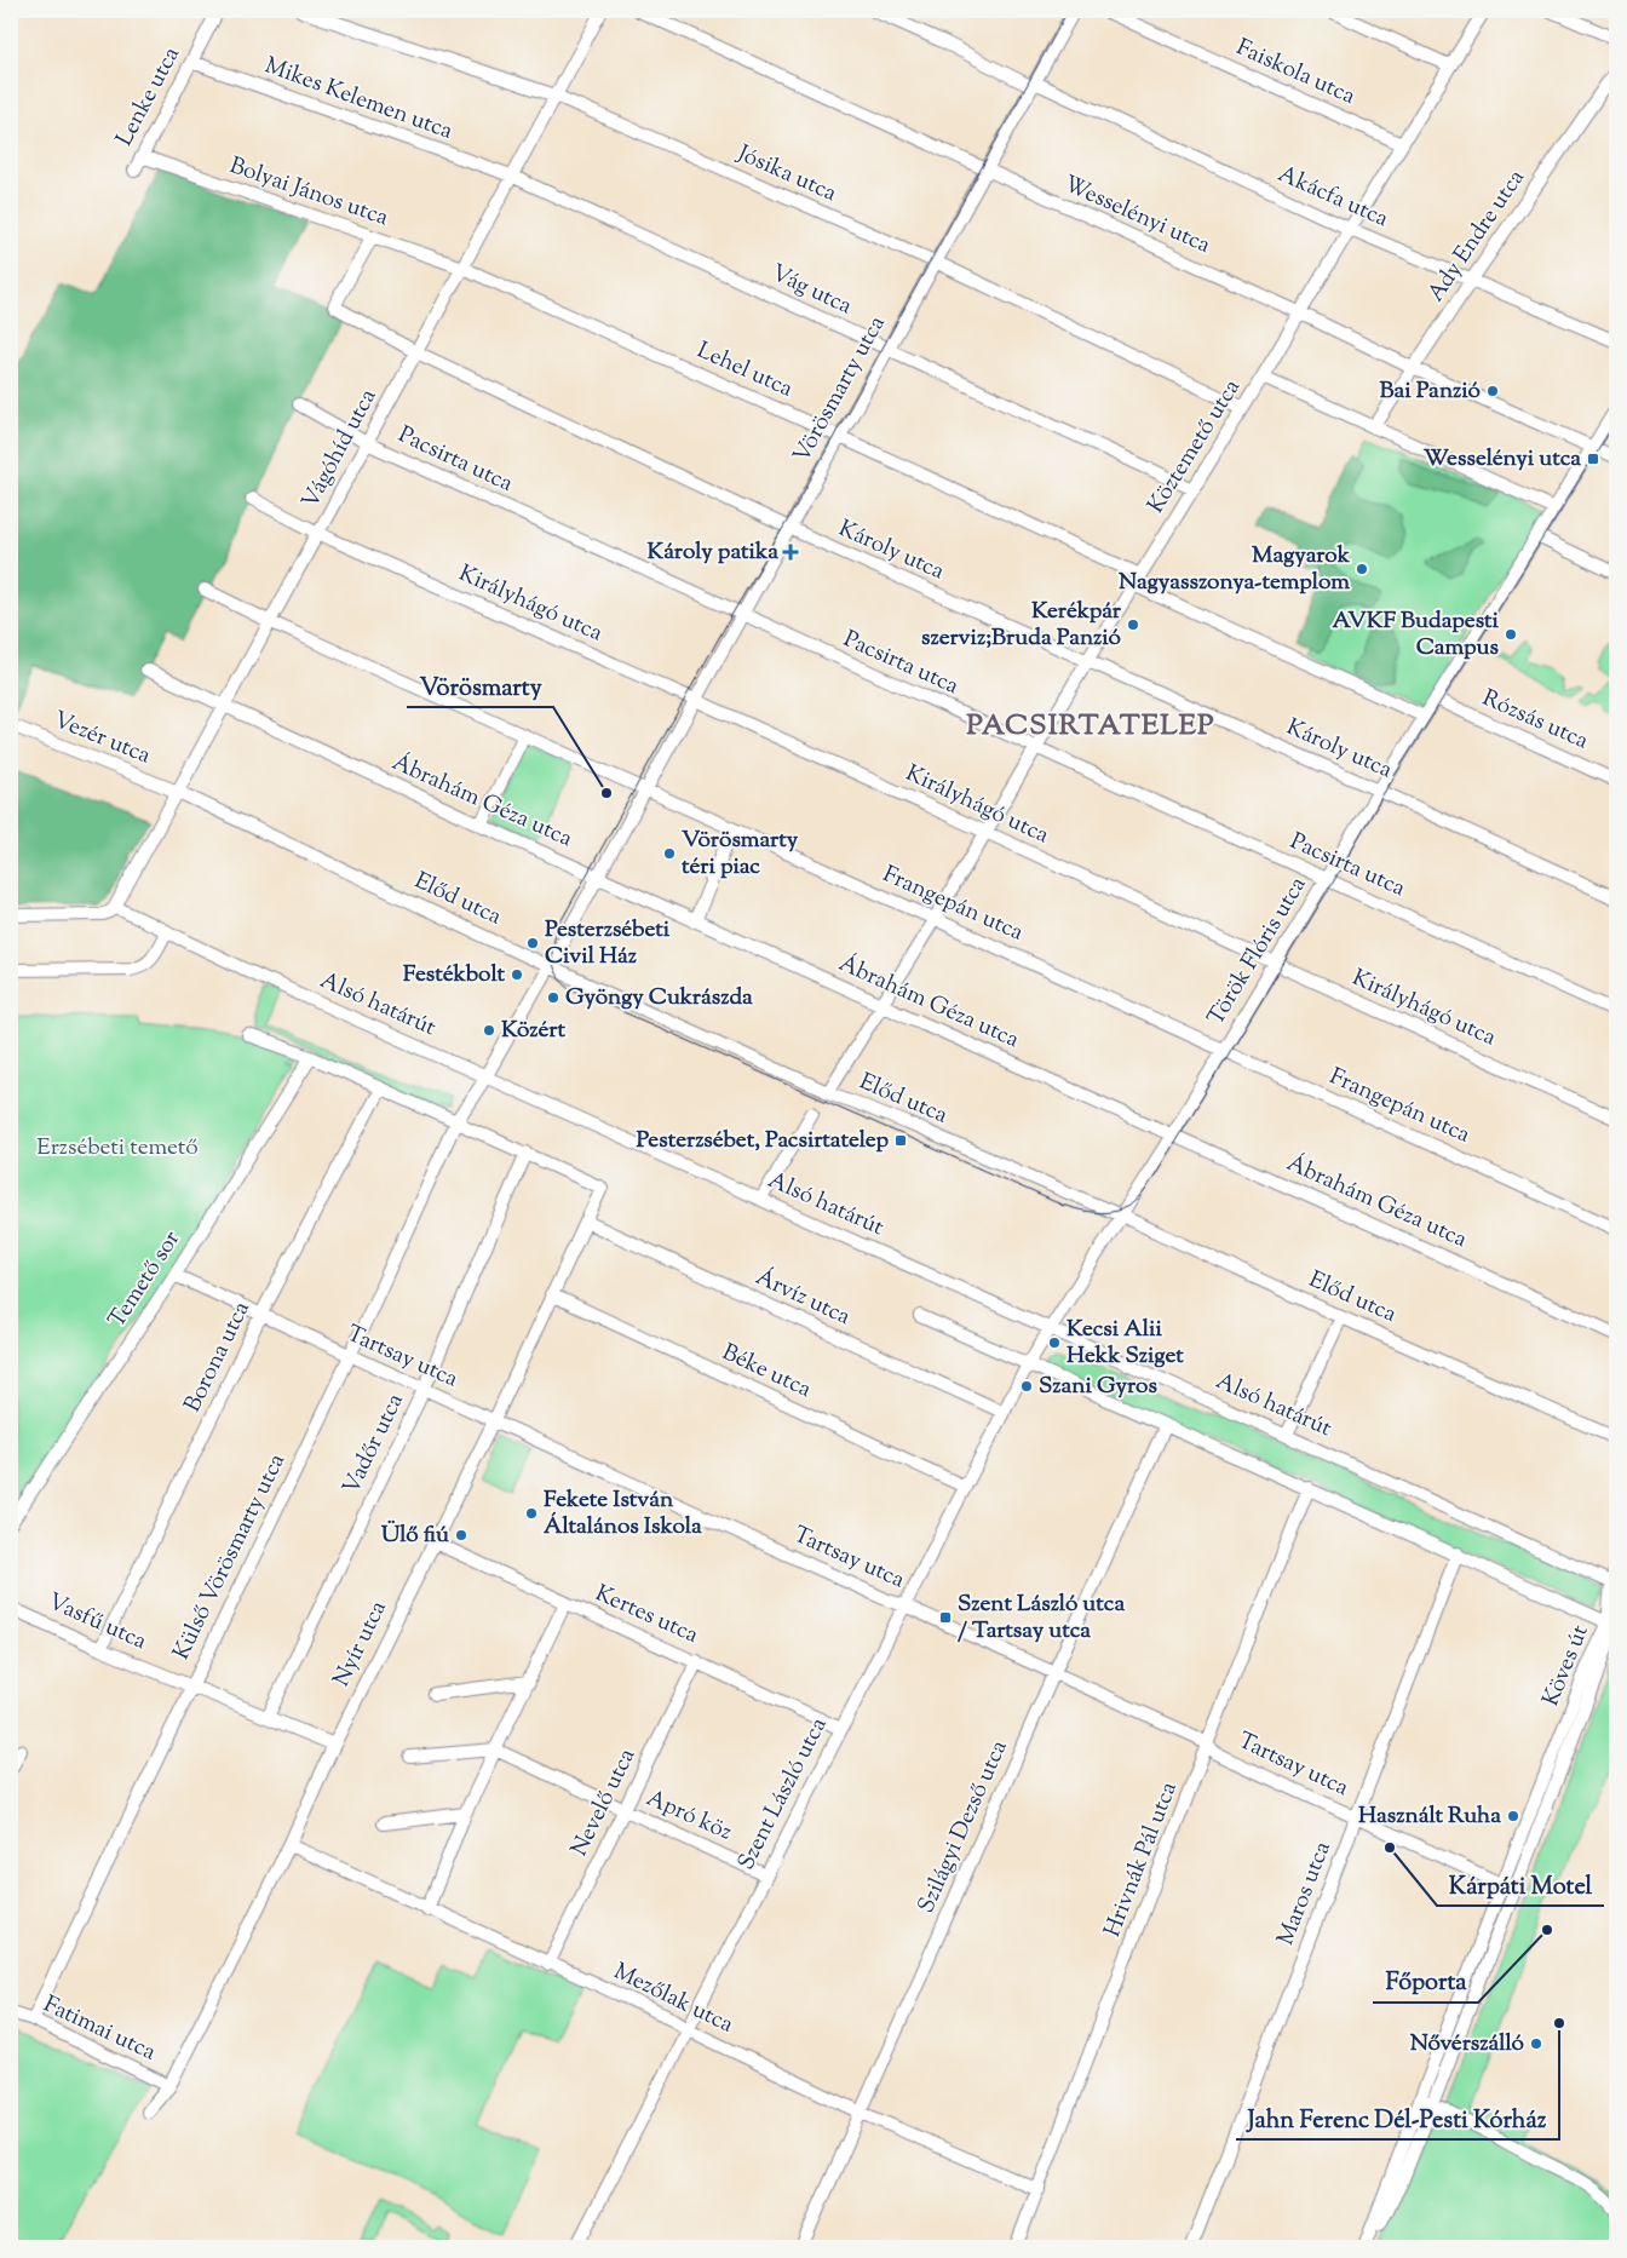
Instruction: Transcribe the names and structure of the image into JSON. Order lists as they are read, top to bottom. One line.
{"streets":{"street":["Faiskola utca","Lenke utca","Mikes Kelemen utca","Jósika utca","Bolyai János utca","Akácfa utca","Wesselényi utca","Ady Endre utca","Vág utca","Lehel utca","Vörösmarty utca","Köztemető utca","Vágóhíd utca","Pacsirta utca","Károly utca","Királyhágó utca","Rózsás utca","Vezér utca","Ábrahám Géza utca","Előd utca","Frangepán utca","Török Flóris utca","Alsó határút","Temető sor","Árvíz utca","Borona utca","Tartsay utca","Béke utca","Vadőr utca","Külső Vörösmarty utca","Kertes utca","Vasfű utca","Nyír utca","Köves út","Szent László utca","Nevelő utca","Apró köz","Szilágyi Dezső utca","Hrivnák Pál utca","Maros utca","Mezőlak utca","Fatimai utca"]},"crossings":[["Faiskola utca","Köztemető utca"],["Lenke utca","Mikes Kelemen utca"],["Lenke utca","Bolyai János utca"],["Mikes Kelemen utca","Vág utca"],["Mikes Kelemen utca","Vágóhíd utca"],["Jósika utca","Vörösmarty utca"],["Jósika utca","Köztemető utca"],["Jósika utca","Vágóhíd utca"],["Bolyai János utca","Lehel utca"],["Bolyai János utca","Vágóhíd utca"],["Bolyai János utca","Károly utca"],["Akácfa utca","Ady Endre utca"],["Akácfa utca","Vörösmarty utca"],["Akácfa utca","Köztemető utca"],["Wesselényi utca","Ady Endre utca"],["Wesselényi utca","Vörösmarty utca"],["Wesselényi utca","Köztemető utca"],["Wesselényi utca","Török Flóris utca"],["Vág utca","Vörösmarty utca"],["Vág utca","Köztemető utca"],["Vág utca","Vágóhíd utca"],["Lehel utca","Vörösmarty utca"],["Lehel utca","Köztemető utca"],["Lehel utca","Vágóhíd utca"],["Lehel utca","Török Flóris utca"],["Vörösmarty utca","Pacsirta utca"],["Vörösmarty utca","Károly utca"],["Vörösmarty utca","Királyhágó utca"],["Vörösmarty utca","Ábrahám Géza utca"],["Vörösmarty utca","Frangepán utca"],["Köztemető utca","Pacsirta utca"],["Köztemető utca","Károly utca"],["Köztemető utca","Királyhágó utca"],["Köztemető utca","Ábrahám Géza utca"],["Köztemető utca","Előd utca"],["Köztemető utca","Frangepán utca"],["Vágóhíd utca","Pacsirta utca"],["Vágóhíd utca","Károly utca"],["Vágóhíd utca","Királyhágó utca"],["Vágóhíd utca","Vezér utca"],["Vágóhíd utca","Ábrahám Géza utca"],["Vágóhíd utca","Előd utca"],["Vágóhíd utca","Frangepán utca"],["Vágóhíd utca","Alsó határút"],["Pacsirta utca","Török Flóris utca"],["Károly utca","Török Flóris utca"],["Királyhágó utca","Török Flóris utca"],["Rózsás utca","Török Flóris utca"],["Vezér utca","Előd utca"],["Ábrahám Géza utca","Török Flóris utca"],["Előd utca","Török Flóris utca"],["Frangepán utca","Török Flóris utca"],["Török Flóris utca","Alsó határút"],["Török Flóris utca","Szent László utca"],["Alsó határút","Külső Vörösmarty utca"],["Alsó határút","Köves út"],["Temető sor","Tartsay utca"],["Árvíz utca","Nyír utca"],["Árvíz utca","Szent László utca"],["Borona utca","Tartsay utca"],["Borona utca","Vasfű utca"],["Tartsay utca","Vadőr utca"],["Tartsay utca","Külső Vörösmarty utca"],["Tartsay utca","Nyír utca"],["Tartsay utca","Köves út"],["Tartsay utca","Szent László utca"],["Tartsay utca","Szilágyi Dezső utca"],["Tartsay utca","Hrivnák Pál utca"],["Tartsay utca","Maros utca"],["Béke utca","Nyír utca"],["Béke utca","Szent László utca"],["Vadőr utca","Vasfű utca"],["Vadőr utca","Nyír utca"],["Külső Vörösmarty utca","Vasfű utca"],["Külső Vörösmarty utca","Fatimai utca"],["Kertes utca","Nyír utca"],["Kertes utca","Szent László utca"],["Kertes utca","Nevelő utca"],["Vasfű utca","Nyír utca"],["Nyír utca","Mezőlak utca"],["Nyír utca","Fatimai utca"],["Szent László utca","Apró köz"],["Szent László utca","Mezőlak utca"],["Nevelő utca","Apró köz"],["Nevelő utca","Mezőlak utca"],["Szilágyi Dezső utca","Mezőlak utca"],["Hrivnák Pál utca","Mezőlak utca"]],"districts":["PACSIRTATELEP"],"parks":["Erzsébeti temető"],"places":{"other":["Bai Panzió","Magyarok Nagyasszonya-templom","Kerékpár szerviz;Bruda Panzió","AVKF Budapesti Campus","Vörösmarty","Vörösmarty téri piac","Pesterzsébeti Civil Ház","Festékbolt","Gyöngy Cukrászda","Közért","Kecsi Alii Hekk Sziget","Szani Gyros","Fekete István Általános Iskola","Ülő fiú","Használt Ruha","Kárpáti Motel","Főporta","Jahn Ferenc Dél-Pesti Kórház","Nővérszálló"],"transit":["Wesselényi utca","Pesterzsébet, Pacsirtatelep","Szent László utca / Tartsay utca"],"health":["Károly patika"]}}
